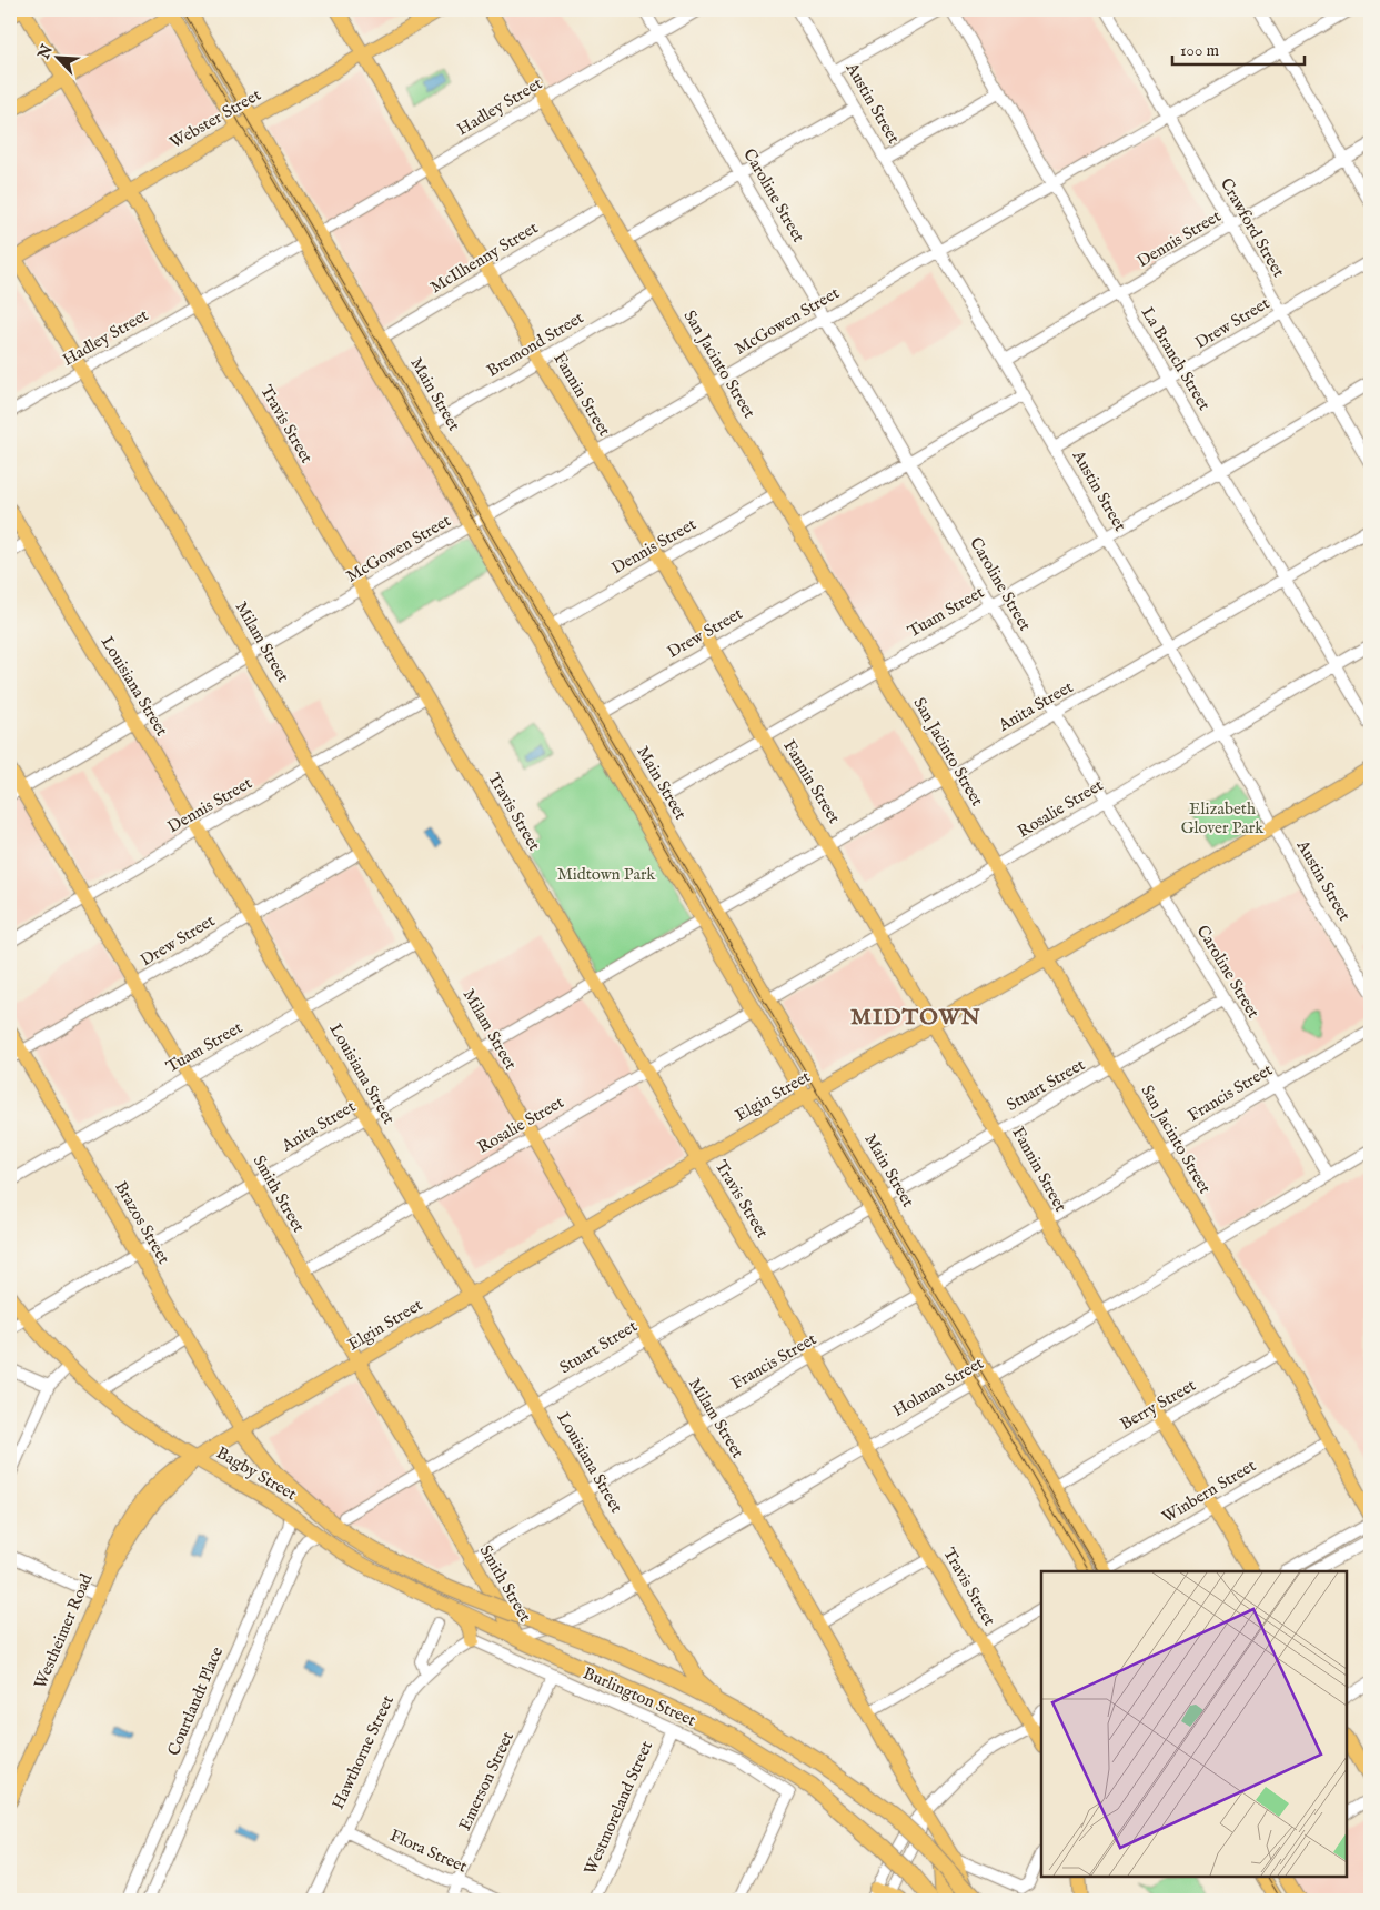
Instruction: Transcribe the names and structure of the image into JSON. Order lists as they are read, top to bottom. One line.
{"streets":{"main road":["Webster Street","San Jacinto Street","Main Street","Fannin Street","Travis Street","Milam Street","Louisiana Street","Elgin Street","Smith Street","Brazos Street","Bagby Street","Westheimer Road"],"street":["Austin Street","Hadley Street","Caroline Street","Crawford Street","Dennis Street","McIlhenny Street","McGowen Street","Drew Street","Bremond Street","La Branch Street","Tuam Street","Anita Street","Rosalie Street","Stuart Street","Francis Street","Holman Street","Berry Street","Winbern Street","Burlington Street","Courtlandt Place","Hawthorne Street","Emerson Street","Westmoreland Street","Flora Street"]},"crossings":[["Austin Street","Dennis Street"],["Austin Street","McGowen Street"],["Austin Street","Drew Street"],["Austin Street","Tuam Street"],["Austin Street","Anita Street"],["Austin Street","Rosalie Street"],["Austin Street","Elgin Street"],["Hadley Street","Caroline Street"],["Hadley Street","San Jacinto Street"],["Hadley Street","Main Street"],["Hadley Street","Fannin Street"],["Hadley Street","Travis Street"],["Hadley Street","Milam Street"],["Webster Street","Main Street"],["Webster Street","Fannin Street"],["Webster Street","Travis Street"],["Webster Street","Milam Street"],["Caroline Street","McGowen Street"],["Caroline Street","Tuam Street"],["Caroline Street","Anita Street"],["Caroline Street","Rosalie Street"],["Caroline Street","Stuart Street"],["Caroline Street","Francis Street"],["Caroline Street","Elgin Street"],["Caroline Street","Holman Street"],["Crawford Street","Dennis Street"],["Crawford Street","McGowen Street"],["Crawford Street","Drew Street"],["Crawford Street","Tuam Street"],["Dennis Street","La Branch Street"],["Dennis Street","San Jacinto Street"],["Dennis Street","Main Street"],["Dennis Street","Fannin Street"],["Dennis Street","Travis Street"],["Dennis Street","Milam Street"],["Dennis Street","Louisiana Street"],["Dennis Street","Smith Street"],["McIlhenny Street","San Jacinto Street"],["McIlhenny Street","Main Street"],["McIlhenny Street","Fannin Street"],["McGowen Street","La Branch Street"],["McGowen Street","San Jacinto Street"],["McGowen Street","Main Street"],["McGowen Street","Fannin Street"],["McGowen Street","Travis Street"],["McGowen Street","Milam Street"],["McGowen Street","Louisiana Street"],["McGowen Street","Smith Street"],["Drew Street","La Branch Street"],["Drew Street","San Jacinto Street"],["Drew Street","Main Street"],["Drew Street","Fannin Street"],["Drew Street","Milam Street"],["Drew Street","Louisiana Street"],["Drew Street","Smith Street"],["Drew Street","Brazos Street"],["Bremond Street","San Jacinto Street"],["Bremond Street","Main Street"],["Bremond Street","Fannin Street"],["La Branch Street","Tuam Street"],["La Branch Street","Anita Street"],["La Branch Street","Rosalie Street"],["San Jacinto Street","Tuam Street"],["San Jacinto Street","Anita Street"],["San Jacinto Street","Rosalie Street"],["San Jacinto Street","Stuart Street"],["San Jacinto Street","Francis Street"],["San Jacinto Street","Elgin Street"],["San Jacinto Street","Holman Street"],["San Jacinto Street","Berry Street"],["San Jacinto Street","Winbern Street"],["Main Street","Tuam Street"],["Main Street","Anita Street"],["Main Street","Rosalie Street"],["Main Street","Stuart Street"],["Main Street","Francis Street"],["Main Street","Elgin Street"],["Main Street","Holman Street"],["Main Street","Berry Street"],["Fannin Street","Tuam Street"],["Fannin Street","Anita Street"],["Fannin Street","Rosalie Street"],["Fannin Street","Stuart Street"],["Fannin Street","Francis Street"],["Fannin Street","Elgin Street"],["Fannin Street","Holman Street"],["Fannin Street","Berry Street"],["Fannin Street","Winbern Street"],["Travis Street","Anita Street"],["Travis Street","Rosalie Street"],["Travis Street","Stuart Street"],["Travis Street","Francis Street"],["Travis Street","Elgin Street"],["Travis Street","Holman Street"],["Tuam Street","Milam Street"],["Tuam Street","Louisiana Street"],["Tuam Street","Smith Street"],["Tuam Street","Brazos Street"],["Milam Street","Anita Street"],["Milam Street","Rosalie Street"],["Milam Street","Stuart Street"],["Milam Street","Francis Street"],["Milam Street","Elgin Street"],["Milam Street","Holman Street"],["Louisiana Street","Anita Street"],["Louisiana Street","Rosalie Street"],["Louisiana Street","Stuart Street"],["Louisiana Street","Francis Street"],["Louisiana Street","Elgin Street"],["Louisiana Street","Holman Street"],["Anita Street","Smith Street"],["Anita Street","Brazos Street"],["Anita Street","Bagby Street"],["Rosalie Street","Smith Street"],["Stuart Street","Smith Street"],["Francis Street","Smith Street"],["Elgin Street","Smith Street"],["Elgin Street","Brazos Street"],["Elgin Street","Bagby Street"],["Elgin Street","Westheimer Road"],["Smith Street","Holman Street"],["Smith Street","Bagby Street"],["Holman Street","Bagby Street"],["Bagby Street","Westheimer Road"],["Bagby Street","Courtlandt Place"],["Burlington Street","Hawthorne Street"],["Burlington Street","Emerson Street"],["Burlington Street","Westmoreland Street"],["Hawthorne Street","Flora Street"],["Emerson Street","Flora Street"]],"districts":["MIDTOWN"],"parks":["Elizabeth Glover Park","Midtown Park"],"scale_bar":"100 m","north":"top left"}
